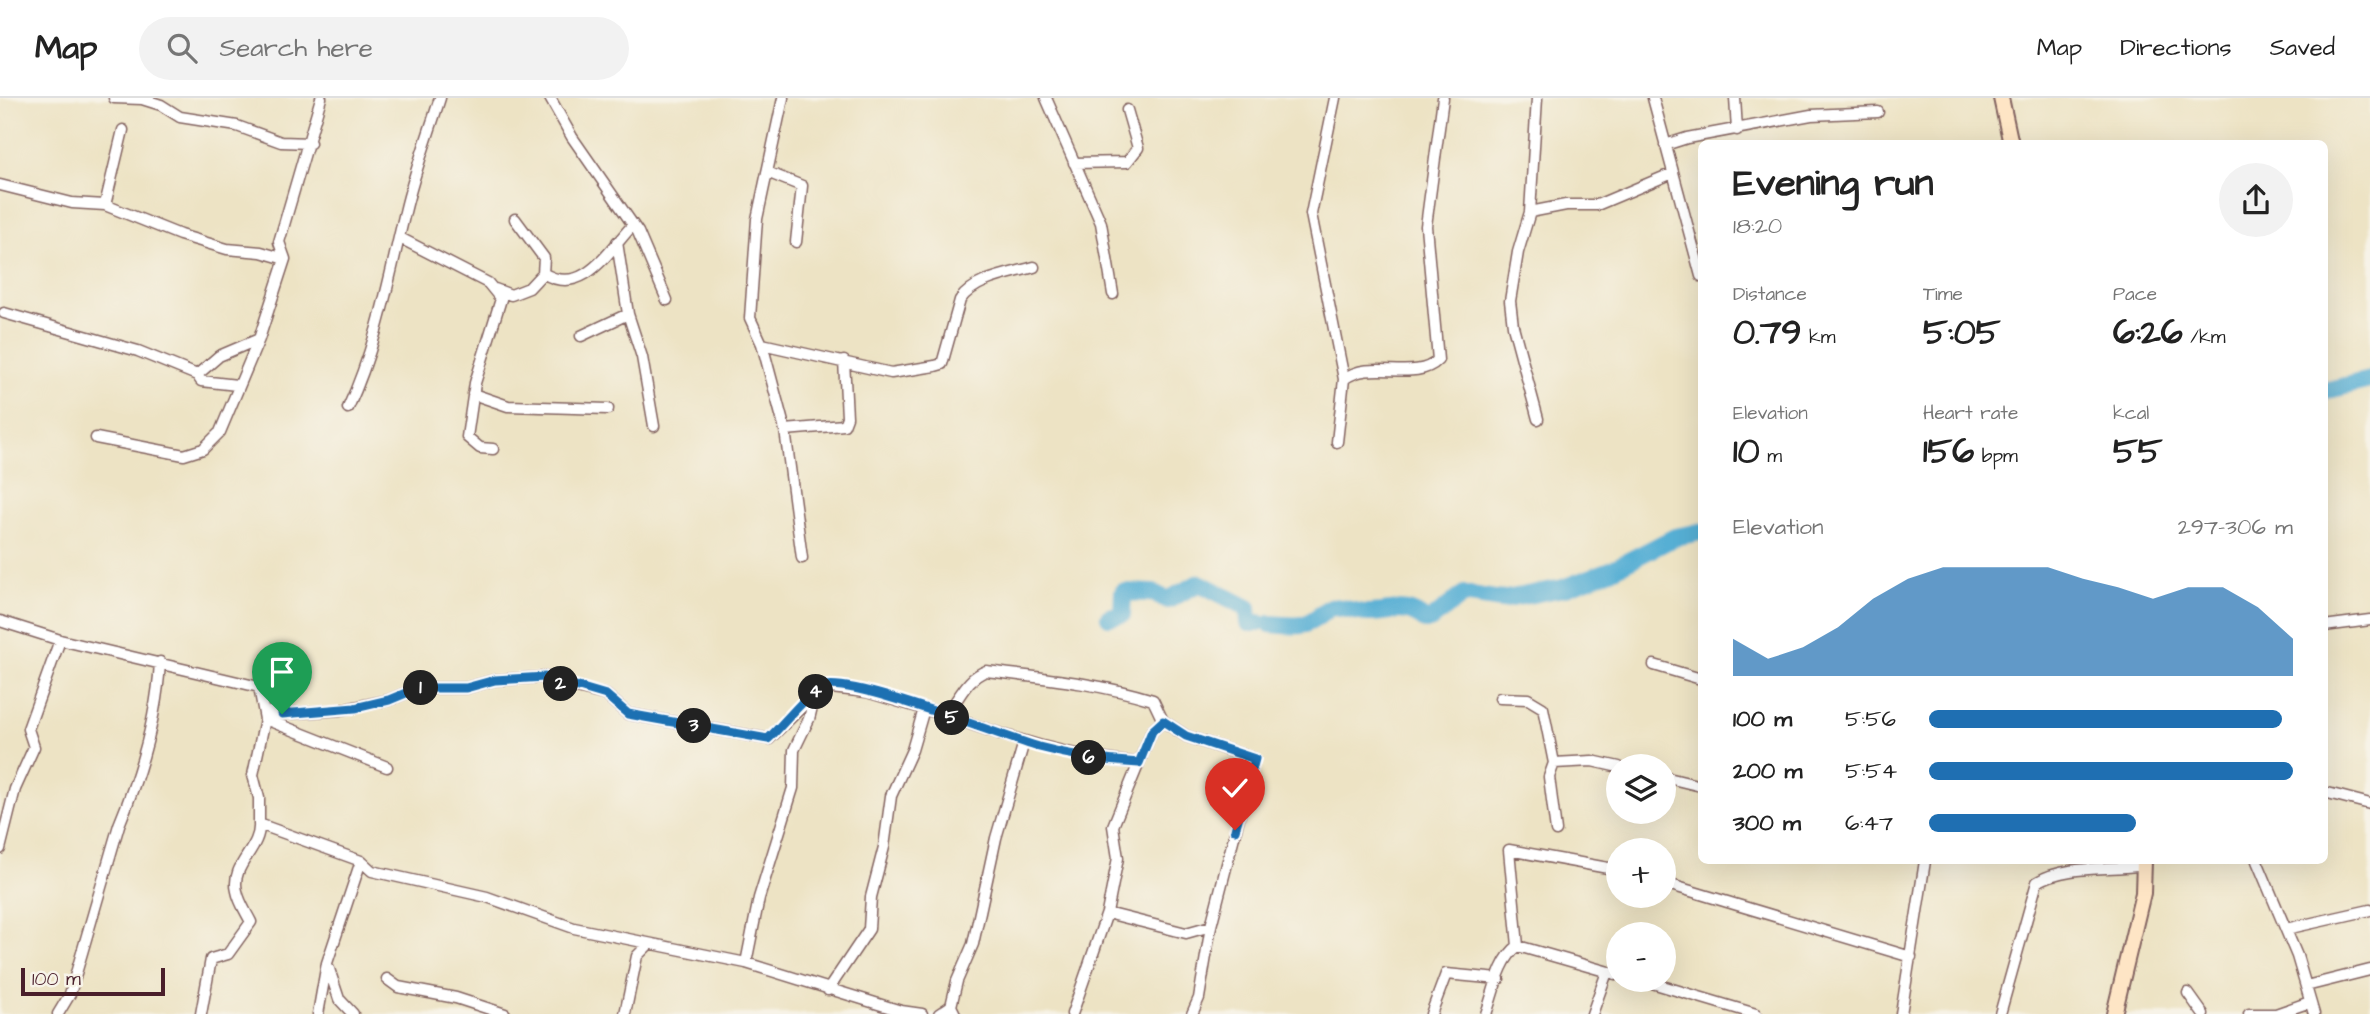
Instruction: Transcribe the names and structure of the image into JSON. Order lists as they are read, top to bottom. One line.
{"scale_bar":"100 m","page":{"header":"Map","search":"Search here","nav":["Map","Directions","Saved"],"heading":["Evening run","18:20"],"stats":[["Distance","0.79 km"],["Time","5:05"],["Pace","6:26 /km"],["Elevation","10 m"],["Heart rate","156 bpm"],["kcal","55"]],"chart":["Elevation","297–306 m"],"pins":["2","1","4","5","3","6"],"list":[{"name":"100 m","note":"5:56"},{"name":"200 m","note":"5:54"},{"name":"300 m","note":"6:47"}],"map_buttons":["+","−"],"scale":"100 m"}}
